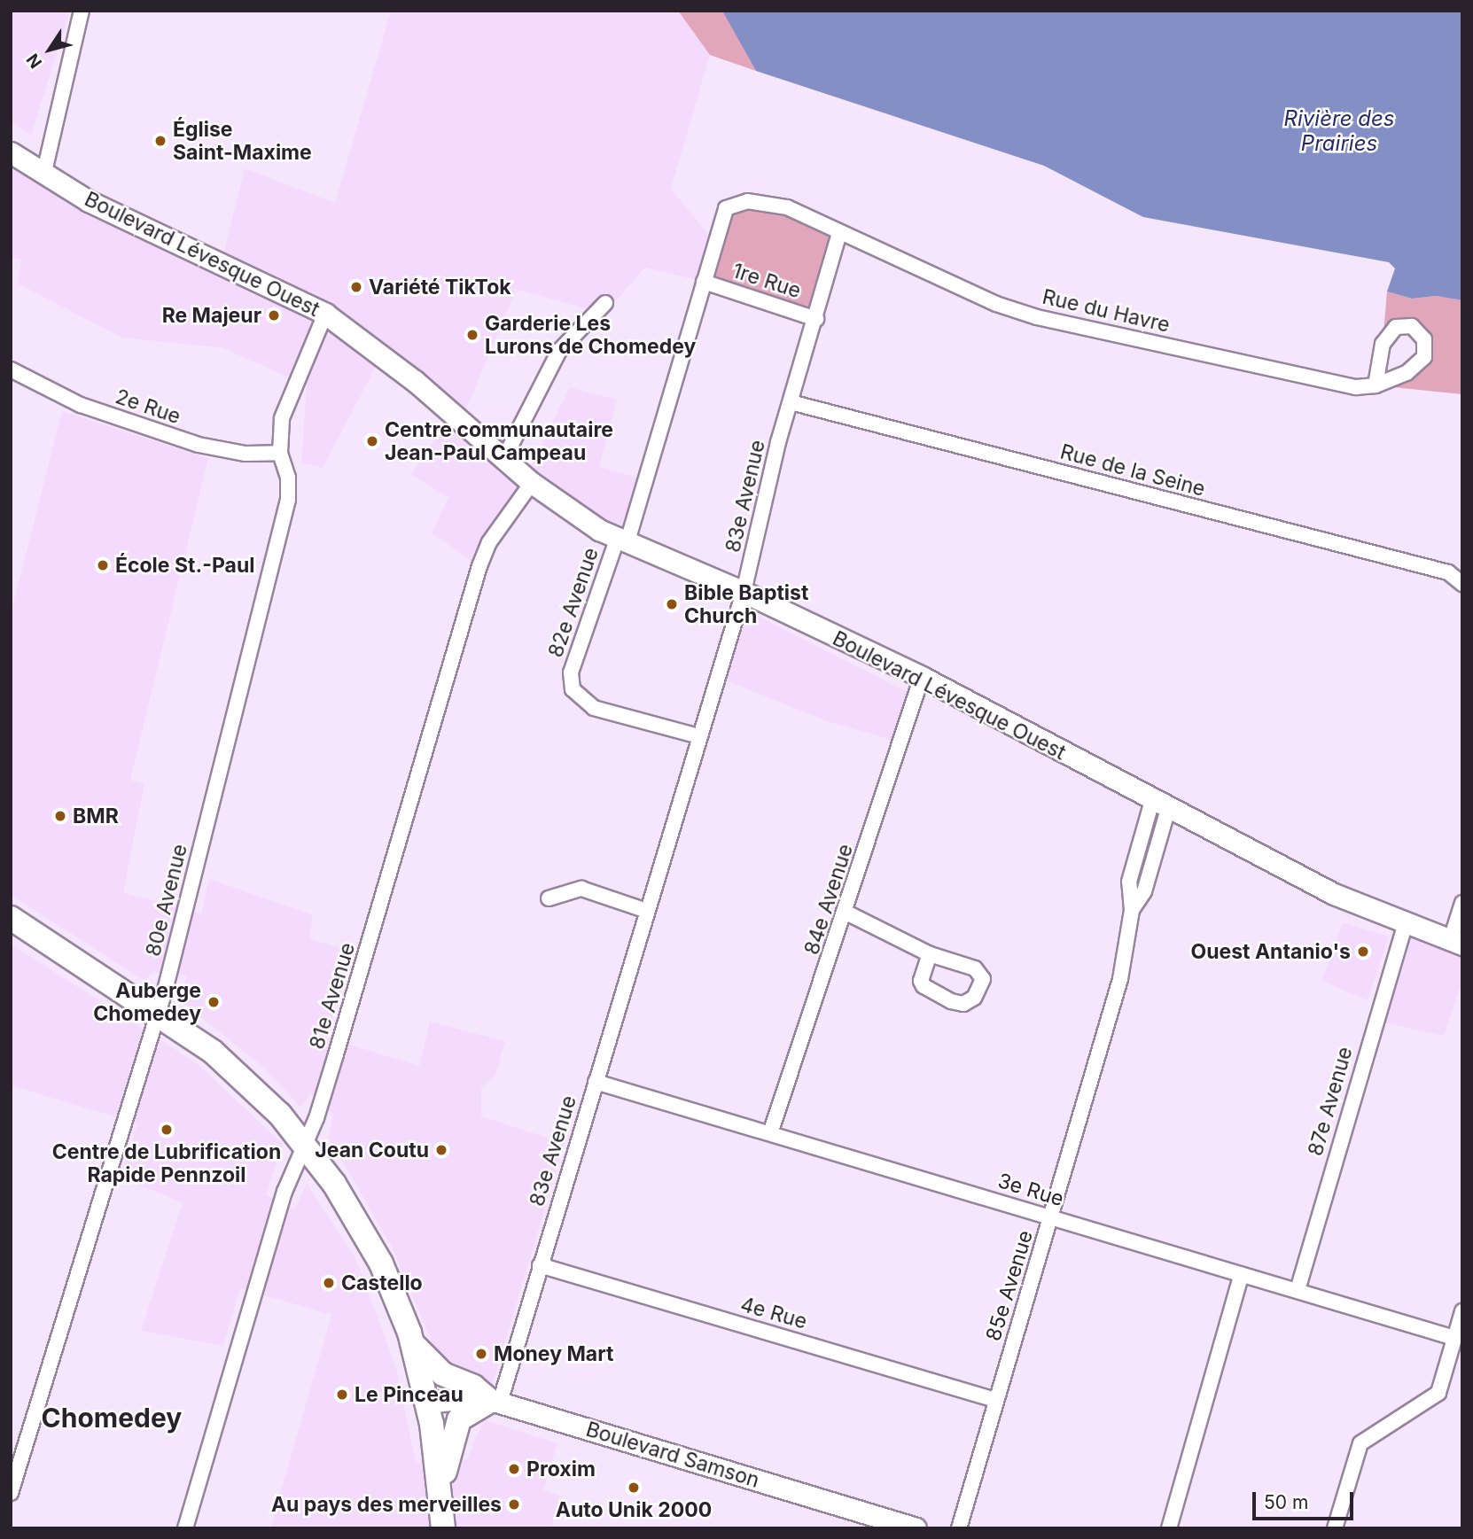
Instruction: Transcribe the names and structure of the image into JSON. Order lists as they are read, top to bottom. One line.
{"streets":{"street":["Boulevard Lévesque Ouest","1re Rue","Rue du Havre","2e Rue","Rue de la Seine","83e Avenue","82e Avenue","84e Avenue","80e Avenue","81e Avenue","87e Avenue","3e Rue","85e Avenue","4e Rue","Boulevard Samson"]},"crossings":[["Boulevard Lévesque Ouest","83e Avenue"],["Boulevard Lévesque Ouest","82e Avenue"],["Boulevard Lévesque Ouest","84e Avenue"],["Boulevard Lévesque Ouest","80e Avenue"],["Boulevard Lévesque Ouest","81e Avenue"],["Boulevard Lévesque Ouest","87e Avenue"],["Boulevard Lévesque Ouest","85e Avenue"],["1re Rue","83e Avenue"],["1re Rue","82e Avenue"],["Rue du Havre","83e Avenue"],["Rue du Havre","82e Avenue"],["2e Rue","80e Avenue"],["Rue de la Seine","83e Avenue"],["83e Avenue","82e Avenue"],["83e Avenue","3e Rue"],["83e Avenue","4e Rue"],["83e Avenue","Boulevard Samson"],["84e Avenue","3e Rue"],["87e Avenue","3e Rue"],["3e Rue","85e Avenue"],["85e Avenue","4e Rue"]],"districts":["Chomedey"],"water":["Rivière des Prairies"],"places":["Église Saint-Maxime","Variété TikTok","Re Majeur","Garderie Les Lurons de Chomedey","Centre communautaire Jean-Paul Campeau","École St.-Paul","Bible Baptist Church","BMR","Ouest Antanio's","Auberge Chomedey","Centre de Lubrification Rapide Pennzoil","Jean Coutu","Castello","Money Mart","Le Pinceau","Proxim","Auto Unik 2000","Au pays des merveilles"],"scale_bar":"50 m","north":"bottom left"}
